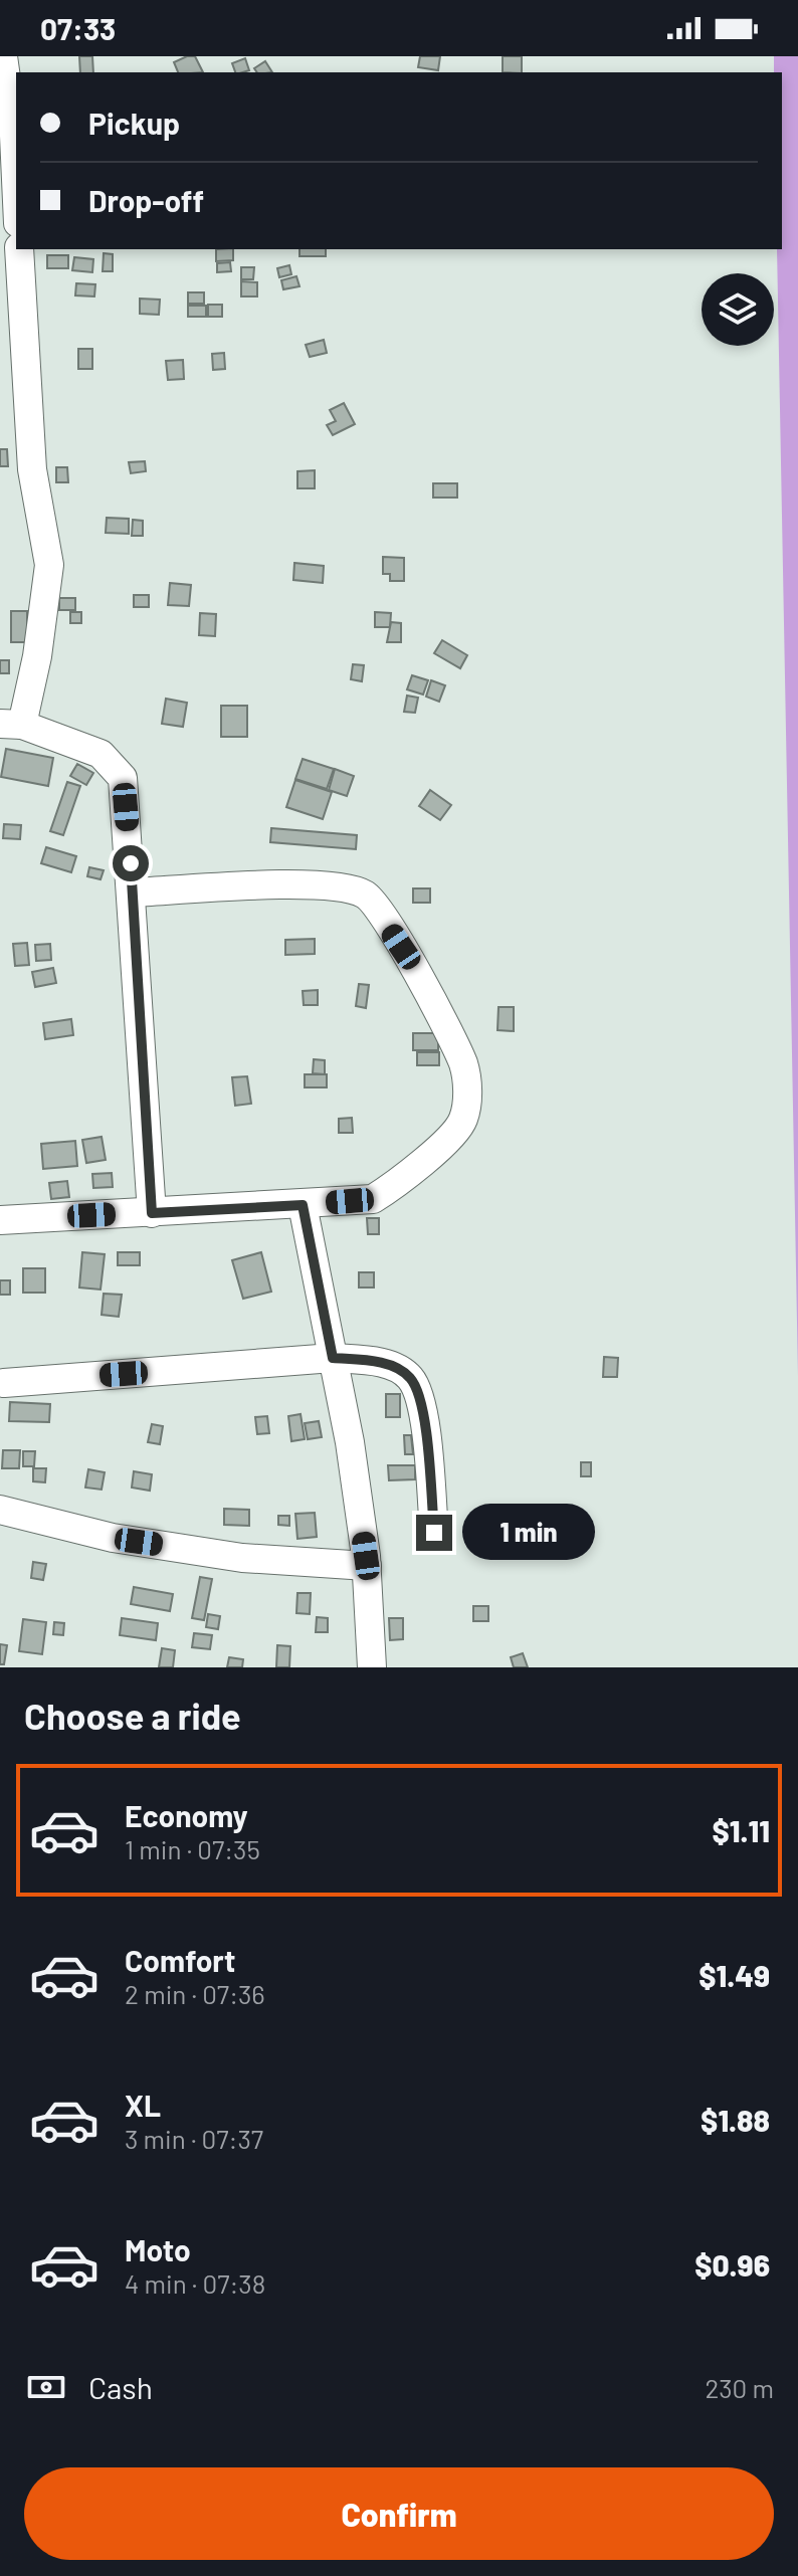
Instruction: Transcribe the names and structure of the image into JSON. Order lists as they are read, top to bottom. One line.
{"page":{"status":"07:33","banner":["Pickup","Drop-off"],"bubble":"1 min","heading":"Choose a ride","list":[{"name":"Economy","note":"1 min · 07:35","value":"$1.11"},{"name":"Comfort","note":"2 min · 07:36","value":"$1.49"},{"name":"XL","note":"3 min · 07:37","value":"$1.88"},{"name":"Moto","note":"4 min · 07:38","value":"$0.96"}],"pay":["Cash","230 m"],"buttons":"Confirm"}}
